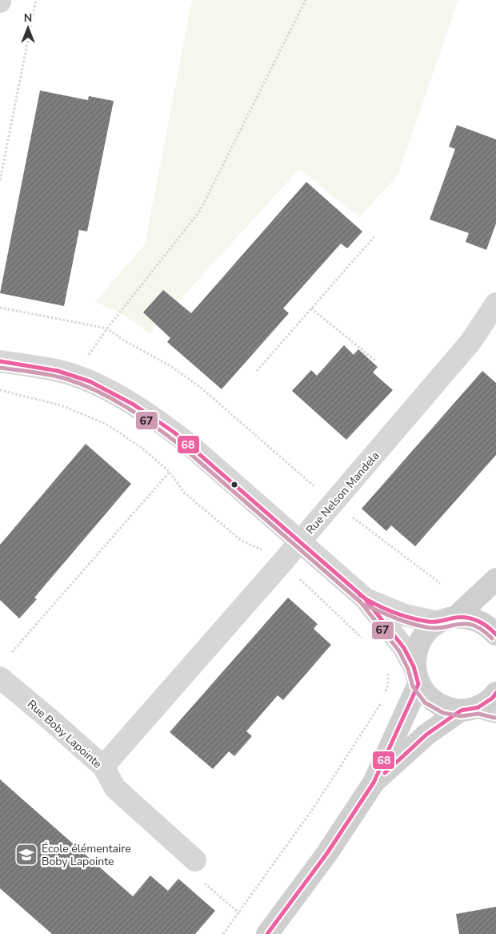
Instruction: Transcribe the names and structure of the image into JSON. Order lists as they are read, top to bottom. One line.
{"streets":{"street":["Rue Nelson Mandela","Rue Boby Lapointe"]},"crossings":[["Rue Nelson Mandela","Rue Boby Lapointe"]],"places":{"school or university":["École élémentaire Boby Lapointe"]},"lines":["transit line 68","transit line 67"],"north":"top"}
